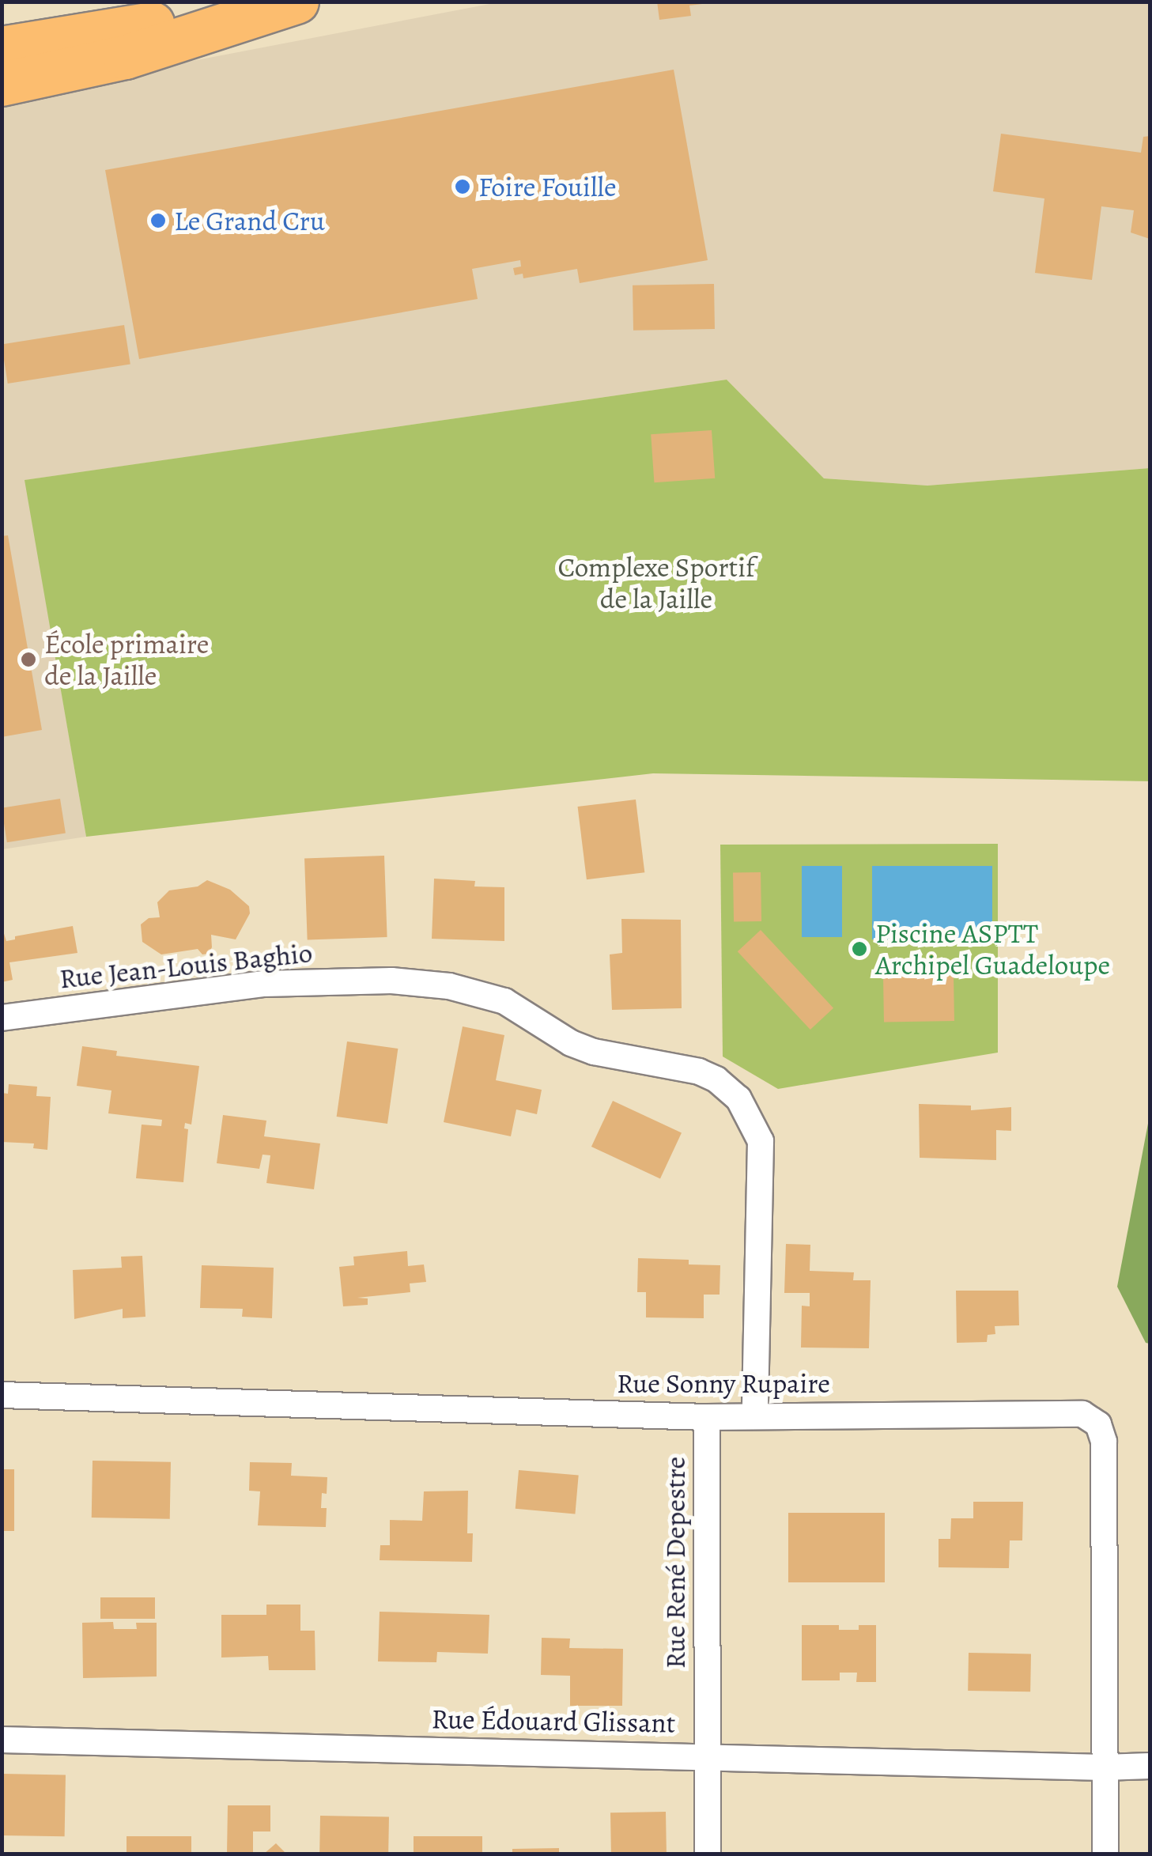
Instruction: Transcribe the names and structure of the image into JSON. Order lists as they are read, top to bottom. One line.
{"streets":{"street":["Rue Jean-Louis Baghio","Rue Sonny Rupaire","Rue René Depestre","Rue Édouard Glissant"]},"crossings":[["Rue Jean-Louis Baghio","Rue Sonny Rupaire"],["Rue Sonny Rupaire","Rue René Depestre"],["Rue Sonny Rupaire","Rue Édouard Glissant"],["Rue René Depestre","Rue Édouard Glissant"]],"parks":["Complexe Sportif de la Jaille"],"places":["Foire Fouille","Le Grand Cru","École primaire de la Jaille","Piscine ASPTT Archipel Guadeloupe"]}
